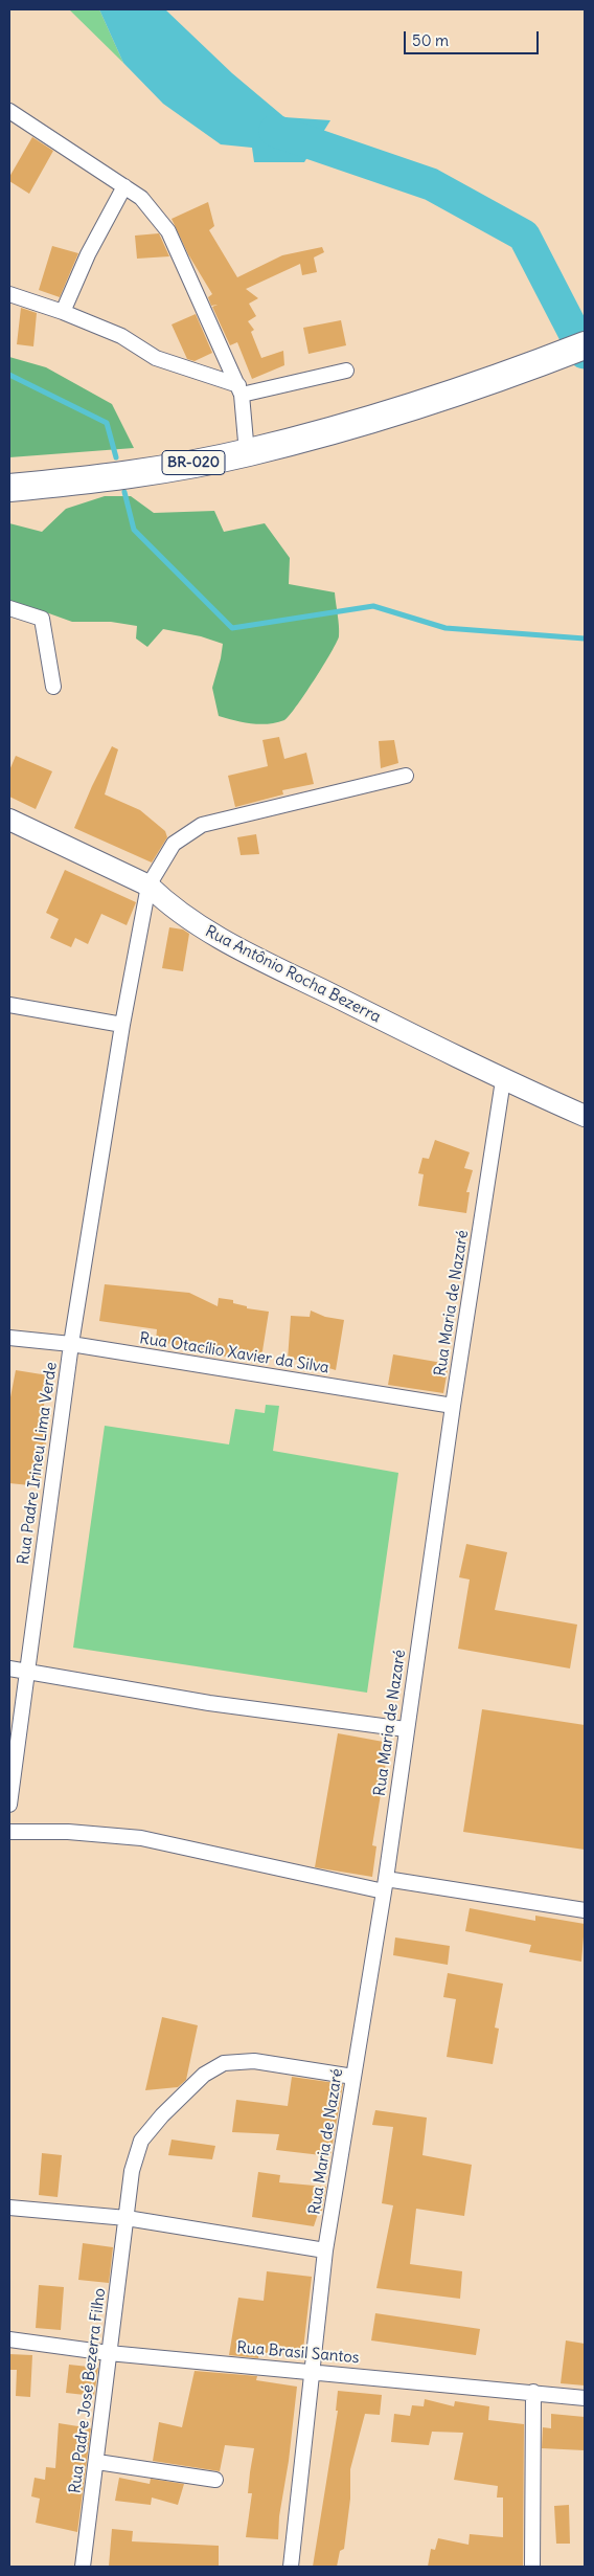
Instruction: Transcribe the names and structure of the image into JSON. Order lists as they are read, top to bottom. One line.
{"streets":{"highway":["BR-020"],"street":["Rua Antônio Rocha Bezerra","Rua Maria de Nazaré","Rua Otacílio Xavier da Silva","Rua Padre Irineu Lima Verde","Rua Brasil Santos","Rua Padre José Bezerra Filho"]},"crossings":[["Rua Antônio Rocha Bezerra","Rua Maria de Nazaré"],["Rua Antônio Rocha Bezerra","Rua Padre Irineu Lima Verde"],["Rua Maria de Nazaré","Rua Otacílio Xavier da Silva"],["Rua Maria de Nazaré","Rua Brasil Santos"],["Rua Maria de Nazaré","Rua Padre José Bezerra Filho"],["Rua Otacílio Xavier da Silva","Rua Padre Irineu Lima Verde"],["Rua Brasil Santos","Rua Padre José Bezerra Filho"]],"scale_bar":"50 m"}
